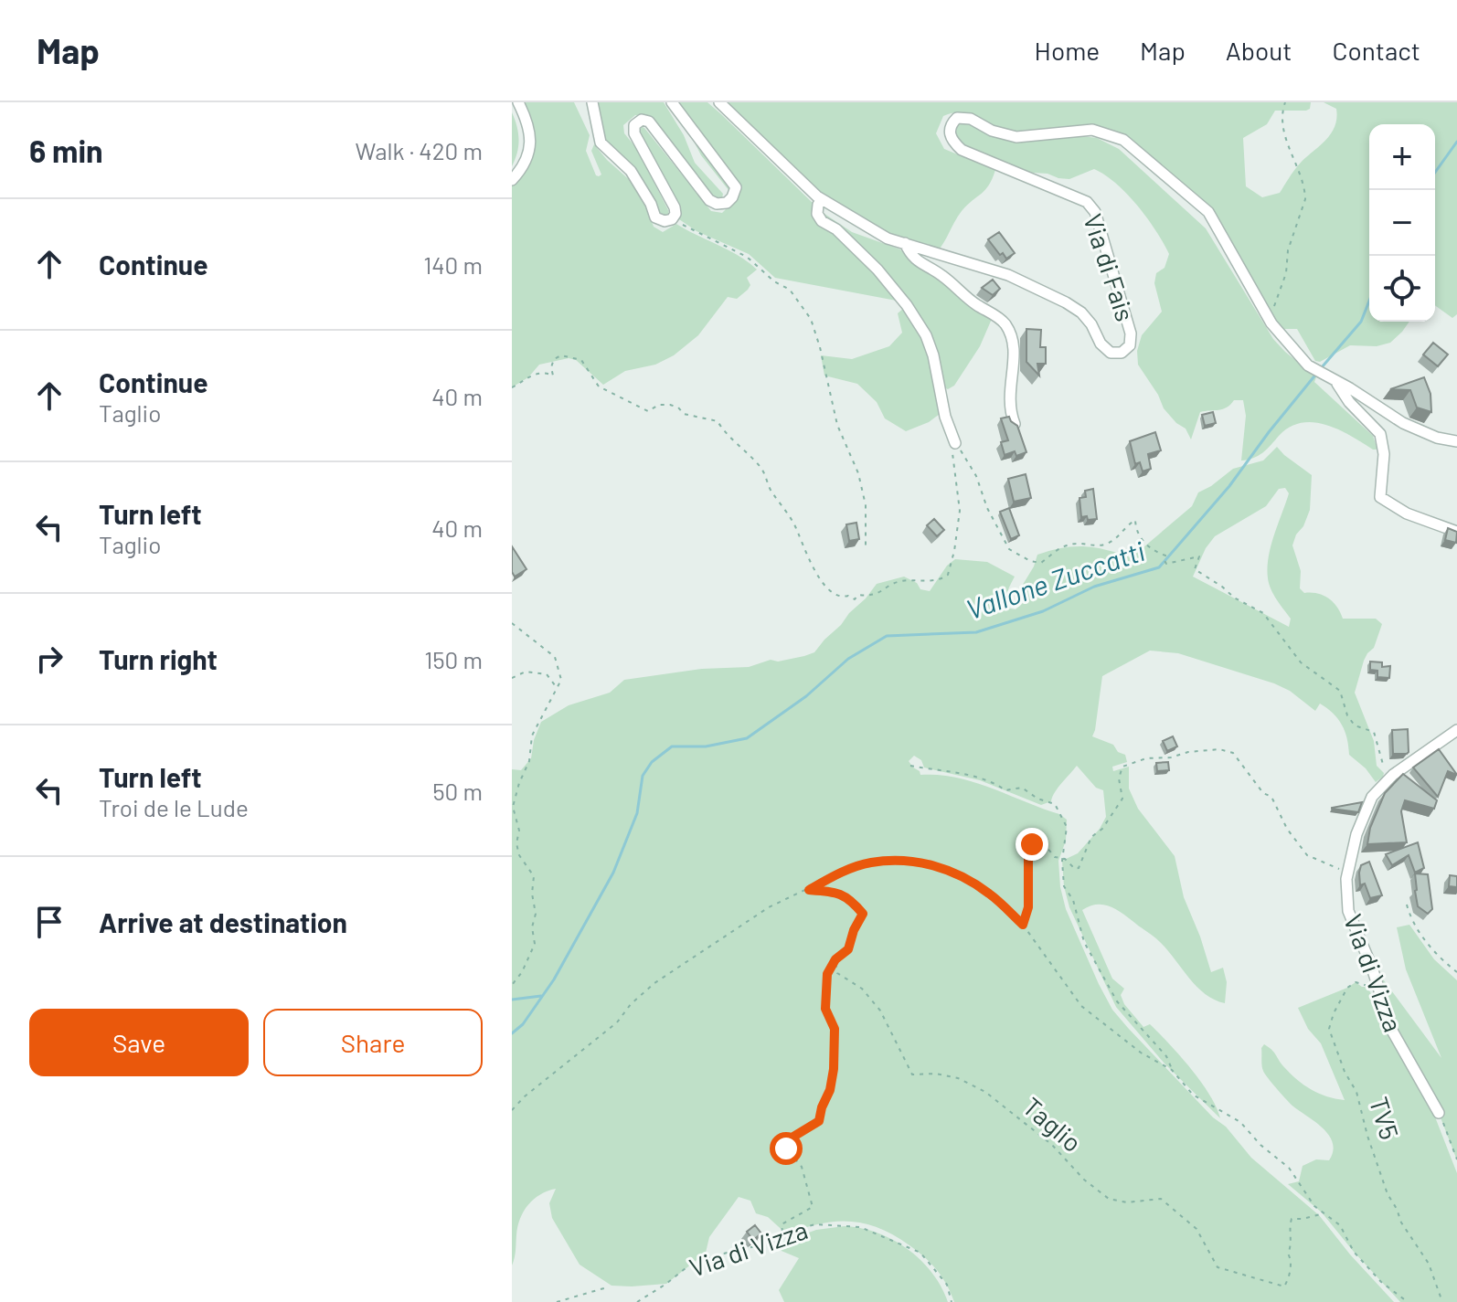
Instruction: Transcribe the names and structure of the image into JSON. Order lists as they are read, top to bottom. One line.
{"streets":{"street":["Via di Fais","Via di Vizza"],"path":["TV5","Taglio"]},"water":["Vallone Zuccatti"],"page":{"header":"Map","nav":["Home","Map","About","Contact"],"heading":["6 min","Walk · 420 m"],"map_buttons":["+","−"],"list":[["Continue","140 m"],["Continue","Taglio","40 m"],["Turn left","Taglio","40 m"],["Turn right","150 m"],["Turn left","Troi de le Lude","50 m"],"Arrive at destination"],"buttons":["Save","Share"]}}
